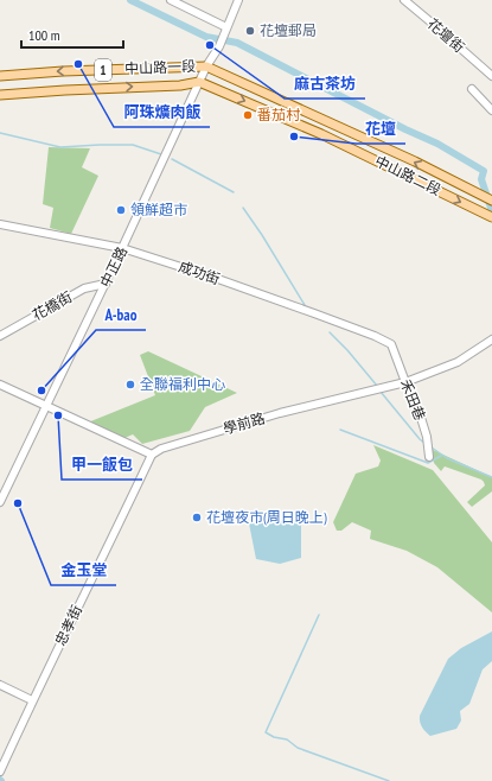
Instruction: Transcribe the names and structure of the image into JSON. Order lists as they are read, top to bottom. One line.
{"streets":{"main road":["中山路一段","1","中山路二段"],"street":["花壇街","中正路","成功街","花橋街","禾田巷","學前路","忠孝街"]},"crossings":[["中山路一段","中山路二段"],["中山路一段","中正路"],["中山路二段","中正路"],["中正路","成功街"],["中正路","花橋街"],["成功街","禾田巷"],["禾田巷","學前路"],["學前路","忠孝街"]],"places":["花壇郵局","麻古茶坊","阿珠爌肉飯","番茄村","花壇","領鮮超市","全聯福利中心","A-bao","甲一飯包","金玉堂","花壇夜市(周日晚上)"],"scale_bar":"100 m"}
